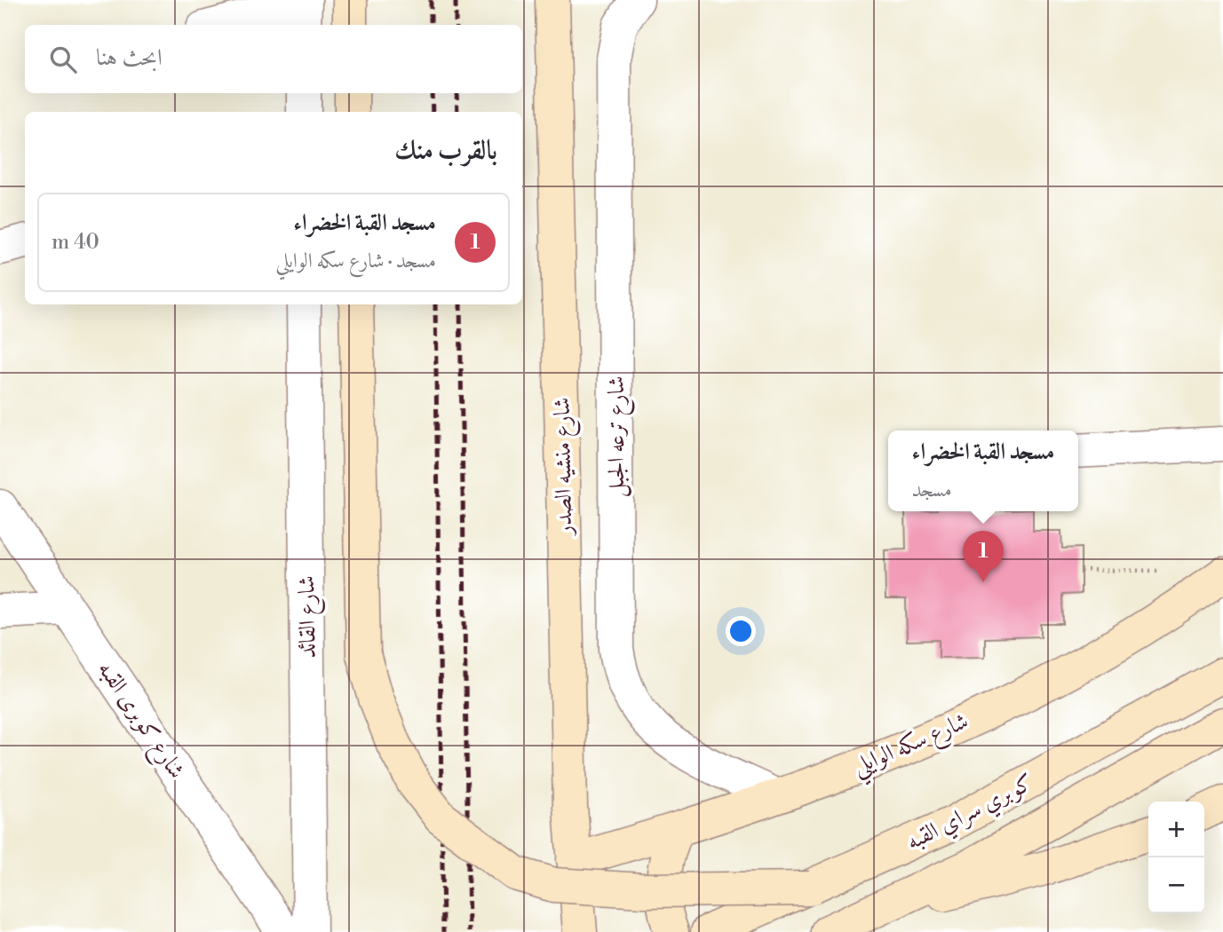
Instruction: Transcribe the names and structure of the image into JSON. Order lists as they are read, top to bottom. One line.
{"streets":{"main road":["شارع منشيه الصدر","شارع سكه الوايلي","كوبري سراي القبه"],"street":["شارع ترعه الجبل","شارع القائد","شارع كوبرى القبه"]},"crossings":[["شارع ترعه الجبل","شارع سكه الوايلي"],["شارع منشيه الصدر","شارع سكه الوايلي"]],"page":{"search":"ابحث هنا","heading":"بالقرب منك","list":[{"mark":"1","name":"مسجد القبة الخضراء","note":"مسجد · شارع سكه الوايلي","value":"40 m"}],"popup":["مسجد القبة الخضراء","مسجد"],"pins":"1","map_buttons":["+","−"]}}
